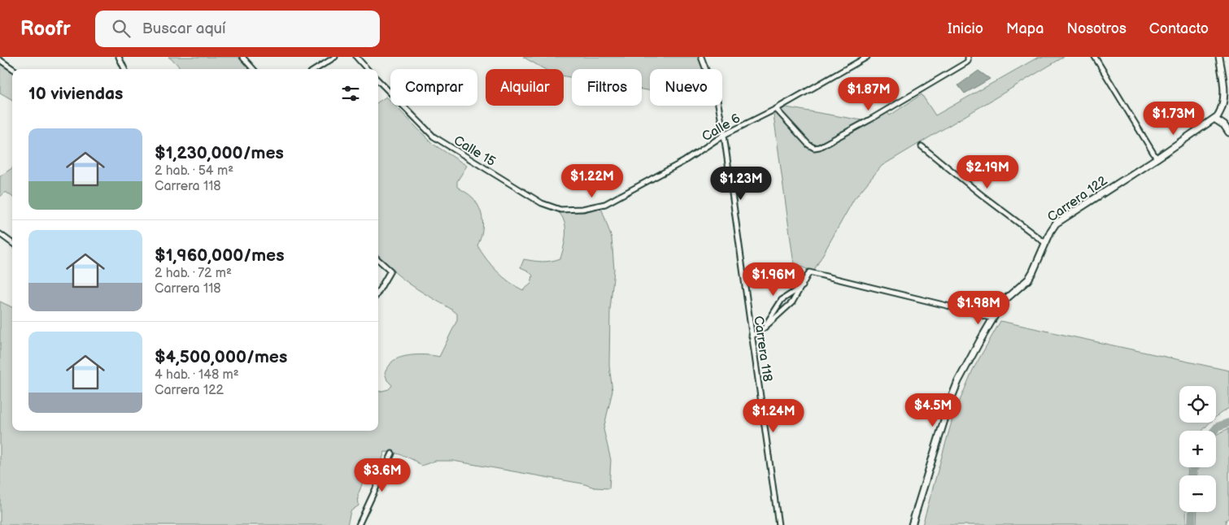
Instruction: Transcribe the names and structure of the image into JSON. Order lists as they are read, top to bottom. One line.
{"streets":{"street":["Calle 6","Calle 15","Carrera 122","Carrera 118"]},"crossings":[["Calle 6","Calle 15"],["Calle 6","Carrera 118"]],"page":{"header":"Roofr","search":"Buscar aquí","nav":["Inicio","Mapa","Nosotros","Contacto"],"chip":["Comprar","Alquilar","Filtros","Nuevo"],"heading":"10 viviendas","price":["$1.87M","$1.73M","$2.19M","$1.22M","$1.23M","$1.96M","$1.98M","$4.5M","$1.24M","$3.6M"],"list":[{"name":"$1,230,000/mes","note":"2 hab. · 54 m² · Carrera 118"},{"name":"$1,960,000/mes","note":"2 hab. · 72 m² · Carrera 118"},{"name":"$4,500,000/mes","note":"4 hab. · 148 m² · Carrera 122"}],"map_buttons":["+","−"]}}
